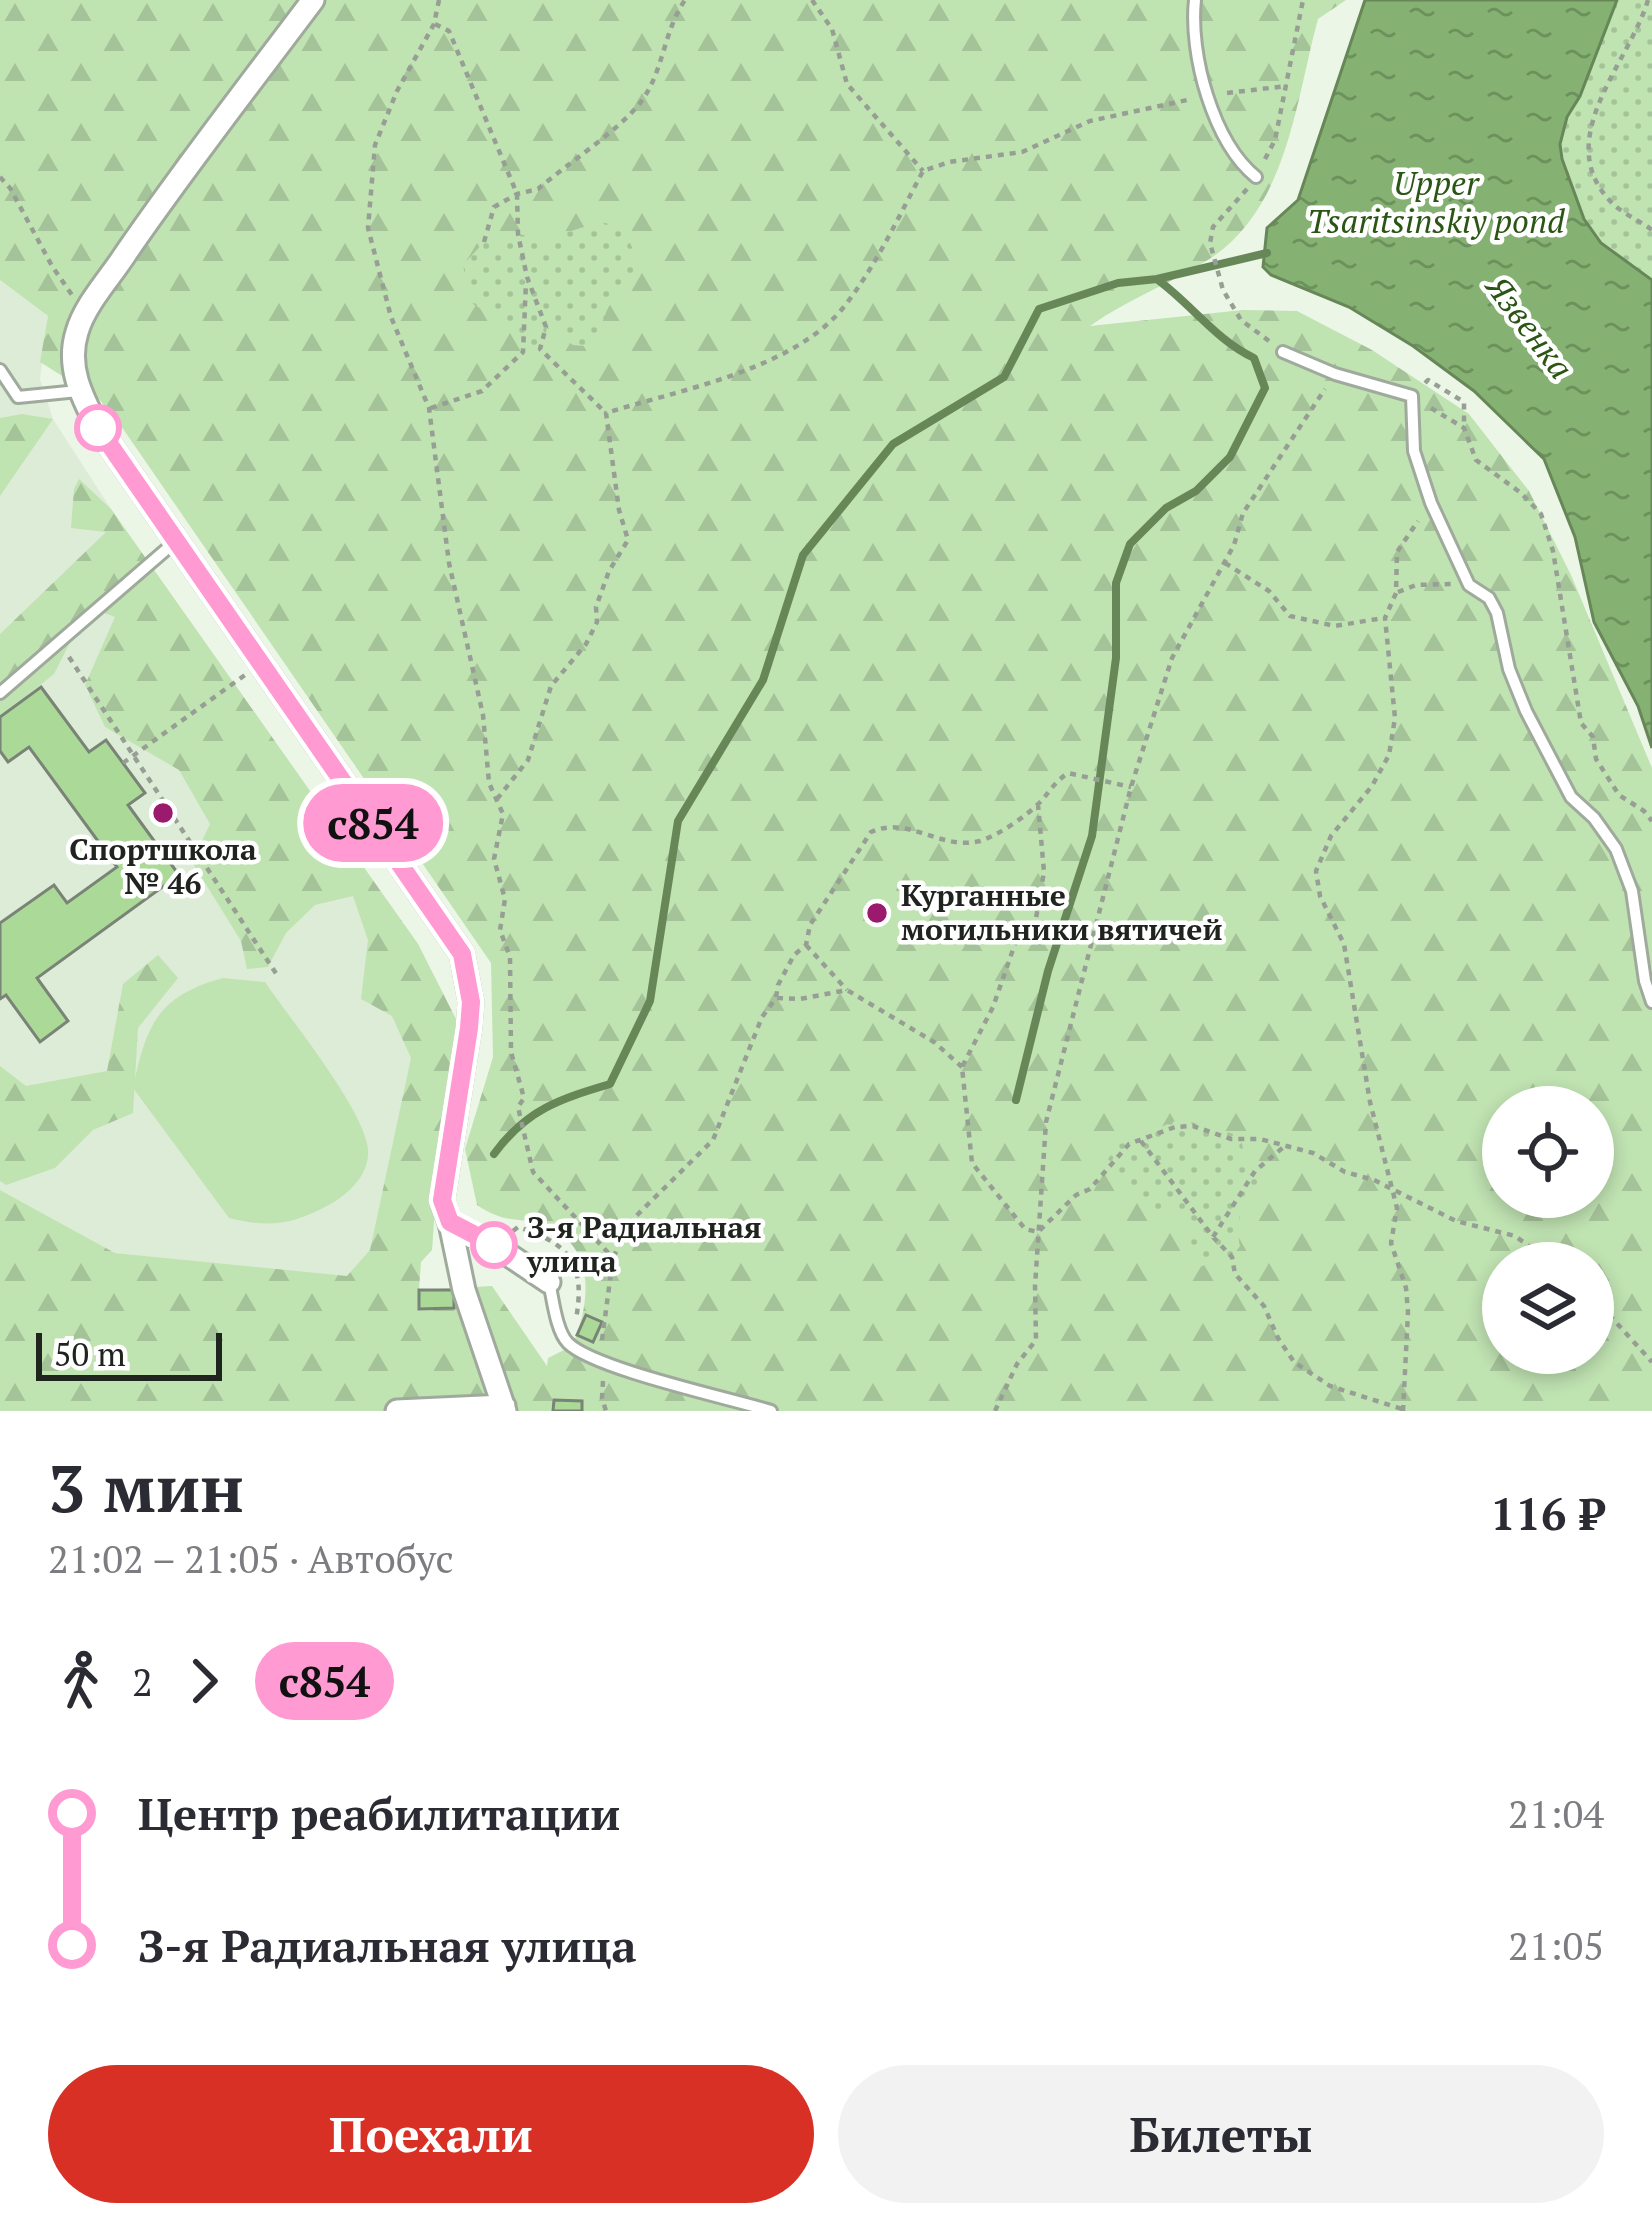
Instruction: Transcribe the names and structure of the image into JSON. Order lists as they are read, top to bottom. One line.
{"water":["Upper Tsaritsinskiy pond","Язвенка"],"places":["Спортшкола № 46","Курганные могильники вятичей","З-я Радиальная улица"],"lines":["bus line с854"],"scale_bar":"50 m","page":{"on_map":"с854","scale":"50 m","heading":["3 мин","21:02 – 21:05 · Автобус","116 ₽"],"legs":["2","с854"],"list":[{"name":"Центр реабилитации","value":"21:04"},{"name":"З-я Радиальная улица","value":"21:05"}],"buttons":["Поехали","Билеты"]}}
